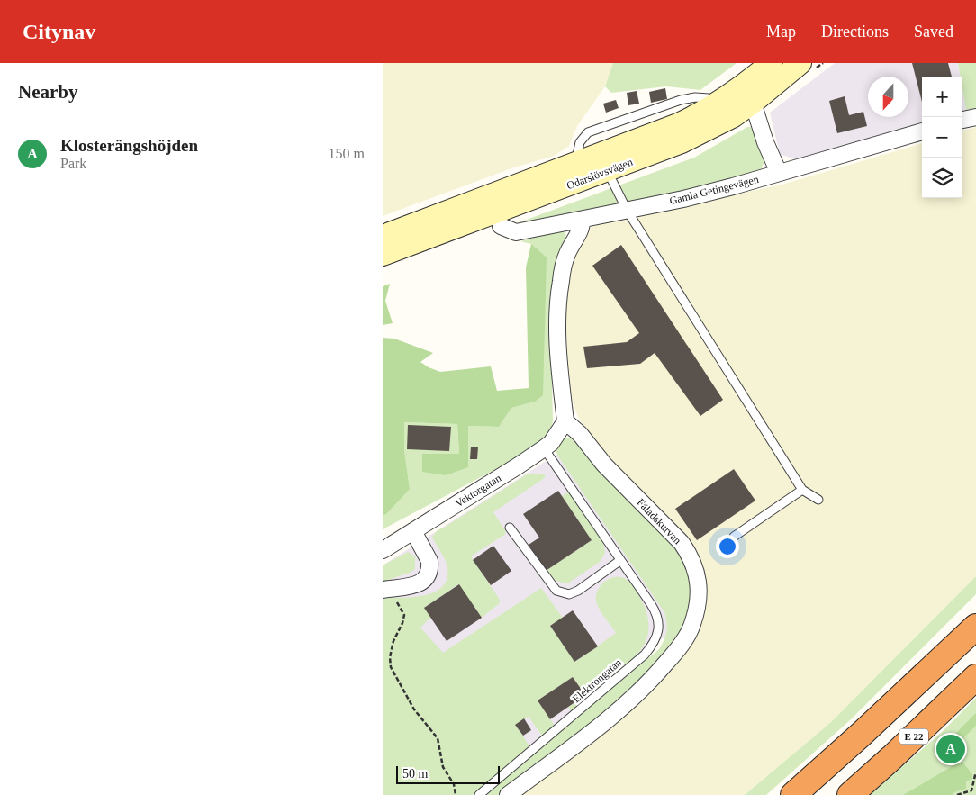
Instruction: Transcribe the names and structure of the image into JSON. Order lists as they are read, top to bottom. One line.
{"streets":{"highway":["E 22"],"main road":["Odarslövsvägen"],"street":["Gamla Getingevägen","Vektorgatan","Fäladskurvan"],"lane":["Elektrongatan"]},"crossings":[["Vektorgatan","Fäladskurvan"],["Vektorgatan","Elektrongatan"]],"scale_bar":"50 m","north":"bottom","page":{"header":"Citynav","nav":["Map","Directions","Saved"],"heading":"Nearby","map_buttons":["+","−"],"list":[{"mark":"A","name":"Klosterängshöjden","note":"Park","value":"150 m"}],"pins":"A","scale":"50 m"}}
